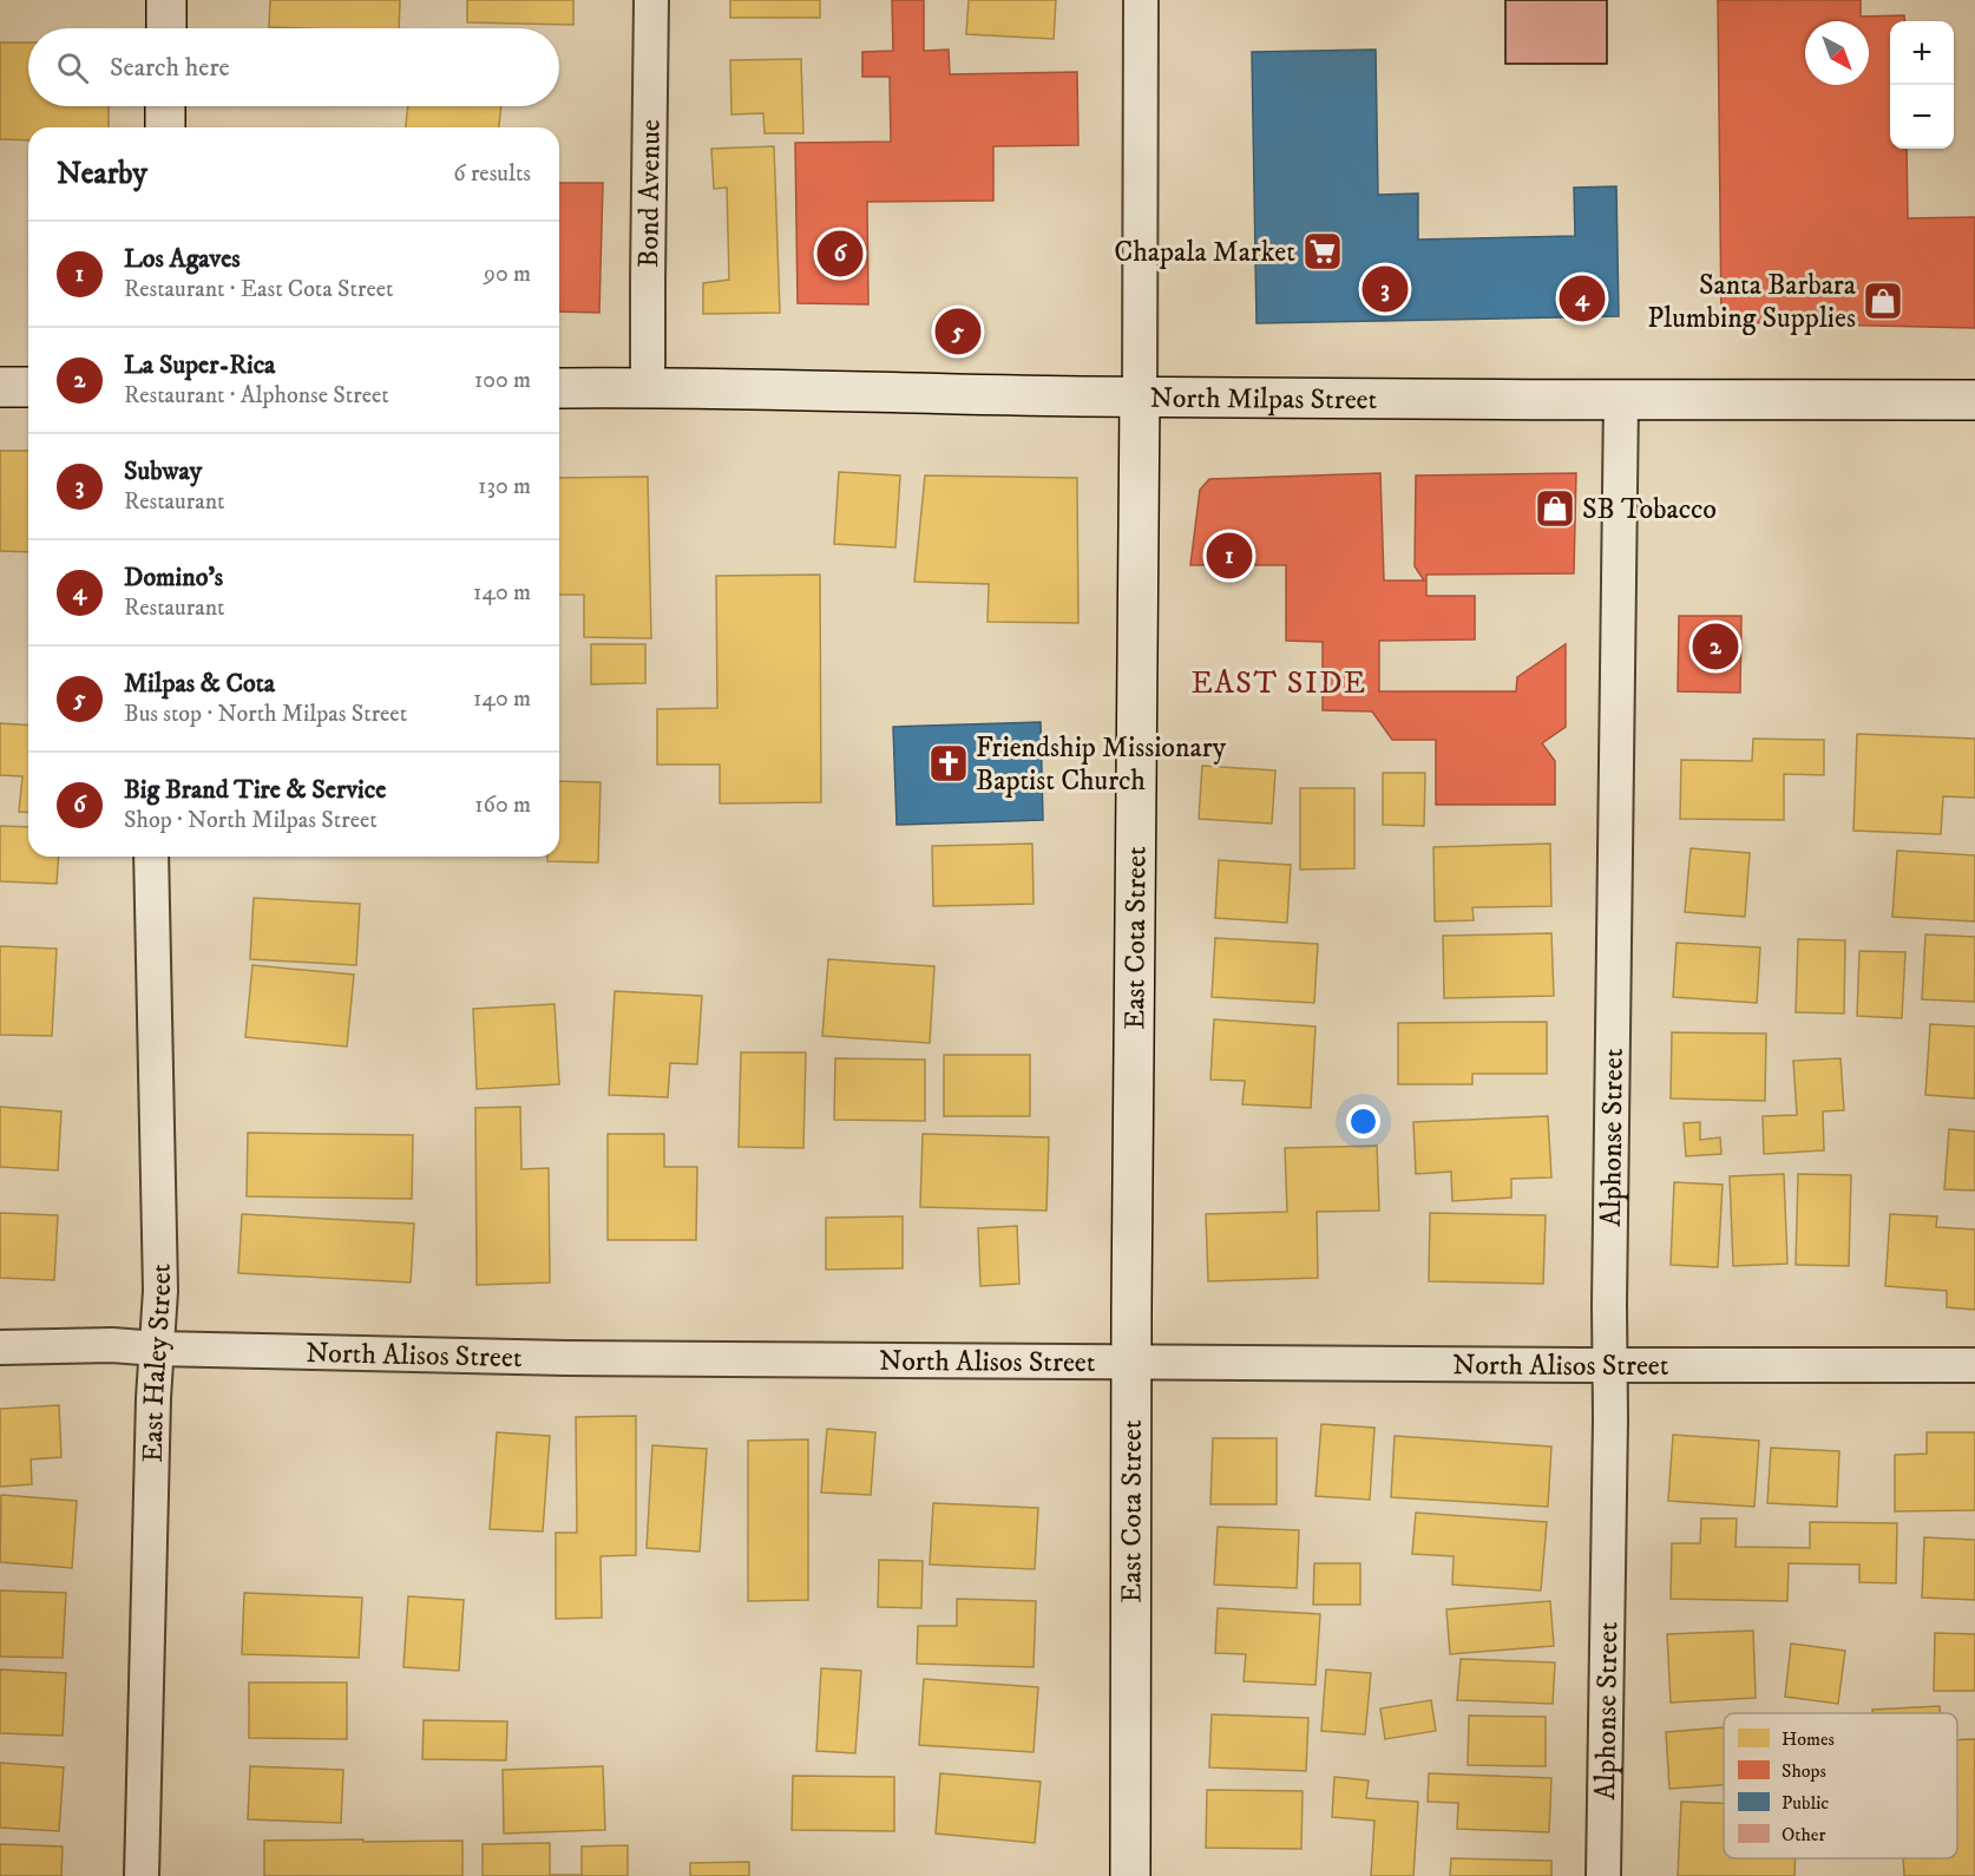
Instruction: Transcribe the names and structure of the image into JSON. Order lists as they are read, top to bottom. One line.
{"streets":{"street":["Bond Avenue","North Milpas Street","East Cota Street","Alphonse Street","North Alisos Street","East Haley Street"]},"crossings":[["Bond Avenue","North Milpas Street"],["North Milpas Street","East Cota Street"],["North Milpas Street","Alphonse Street"],["East Cota Street","North Alisos Street"],["Alphonse Street","North Alisos Street"],["North Alisos Street","East Haley Street"]],"districts":["EAST SIDE"],"places":{"supermarket":["Chapala Market"],"shop":["Santa Barbara Plumbing Supplies","SB Tobacco"],"church":["Friendship Missionary Baptist Church"]},"legend":["Homes","Shops","Public","Other"],"north":"bottom right","page":{"map_buttons":["+","−"],"search":"Search here","heading":["Nearby","6 results"],"list":[{"mark":"1","name":"Los Agaves","note":"Restaurant · East Cota Street","value":"90 m"},{"mark":"2","name":"La Super-Rica","note":"Restaurant · Alphonse Street","value":"100 m"},{"mark":"3","name":"Subway","note":"Restaurant","value":"130 m"},{"mark":"4","name":"Domino's","note":"Restaurant","value":"140 m"},{"mark":"5","name":"Milpas & Cota","note":"Bus stop · North Milpas Street","value":"140 m"},{"mark":"6","name":"Big Brand Tire & Service","note":"Shop · North Milpas Street","value":"160 m"}],"pins":["6","3","4","5","1","2"]}}
